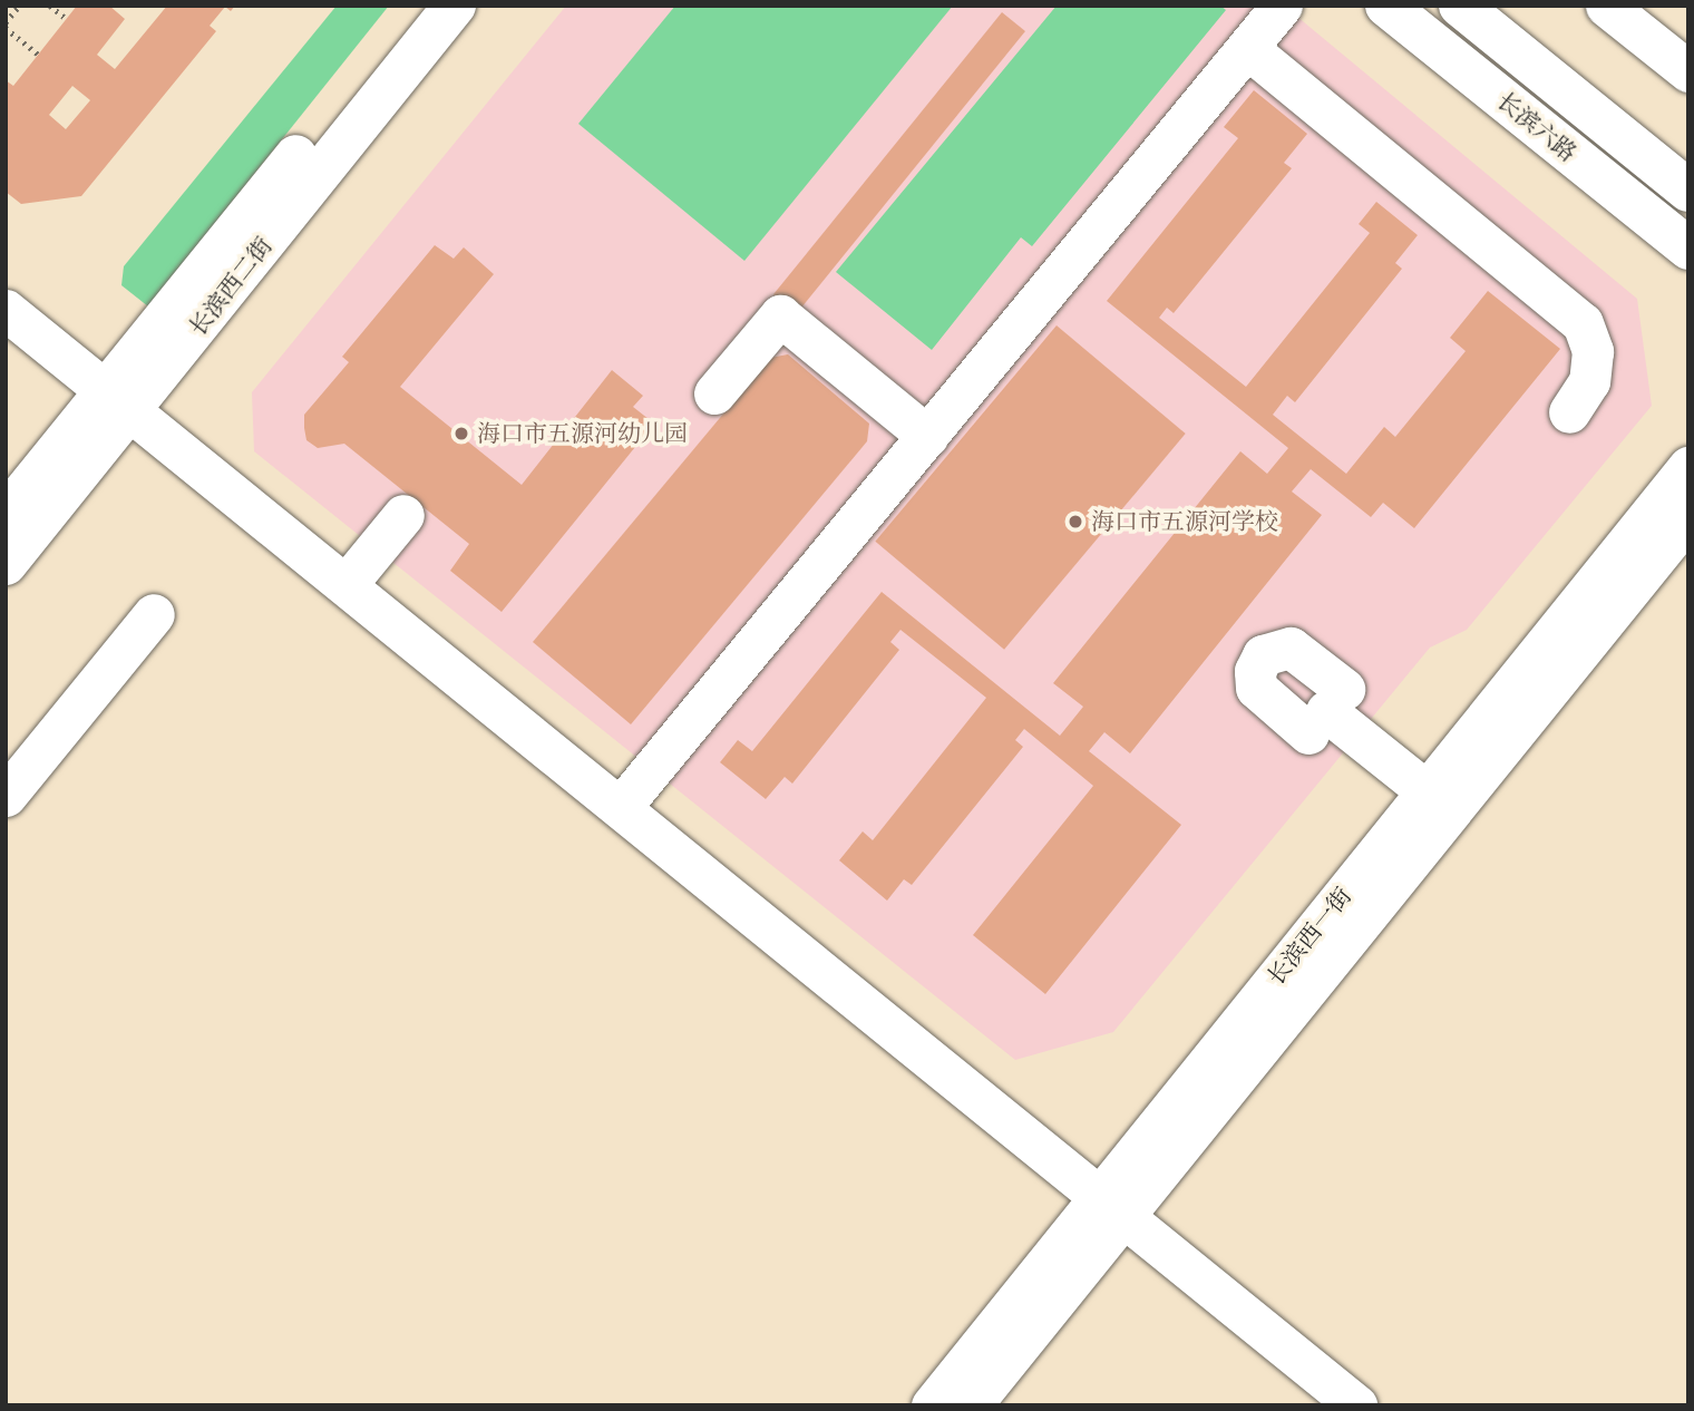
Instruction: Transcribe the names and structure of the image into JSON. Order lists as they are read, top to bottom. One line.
{"streets":{"main road":["长滨六路","长滨西二街"],"street":["长滨西一街"]},"places":["海口市五源河幼儿园","海口市五源河学校"]}
